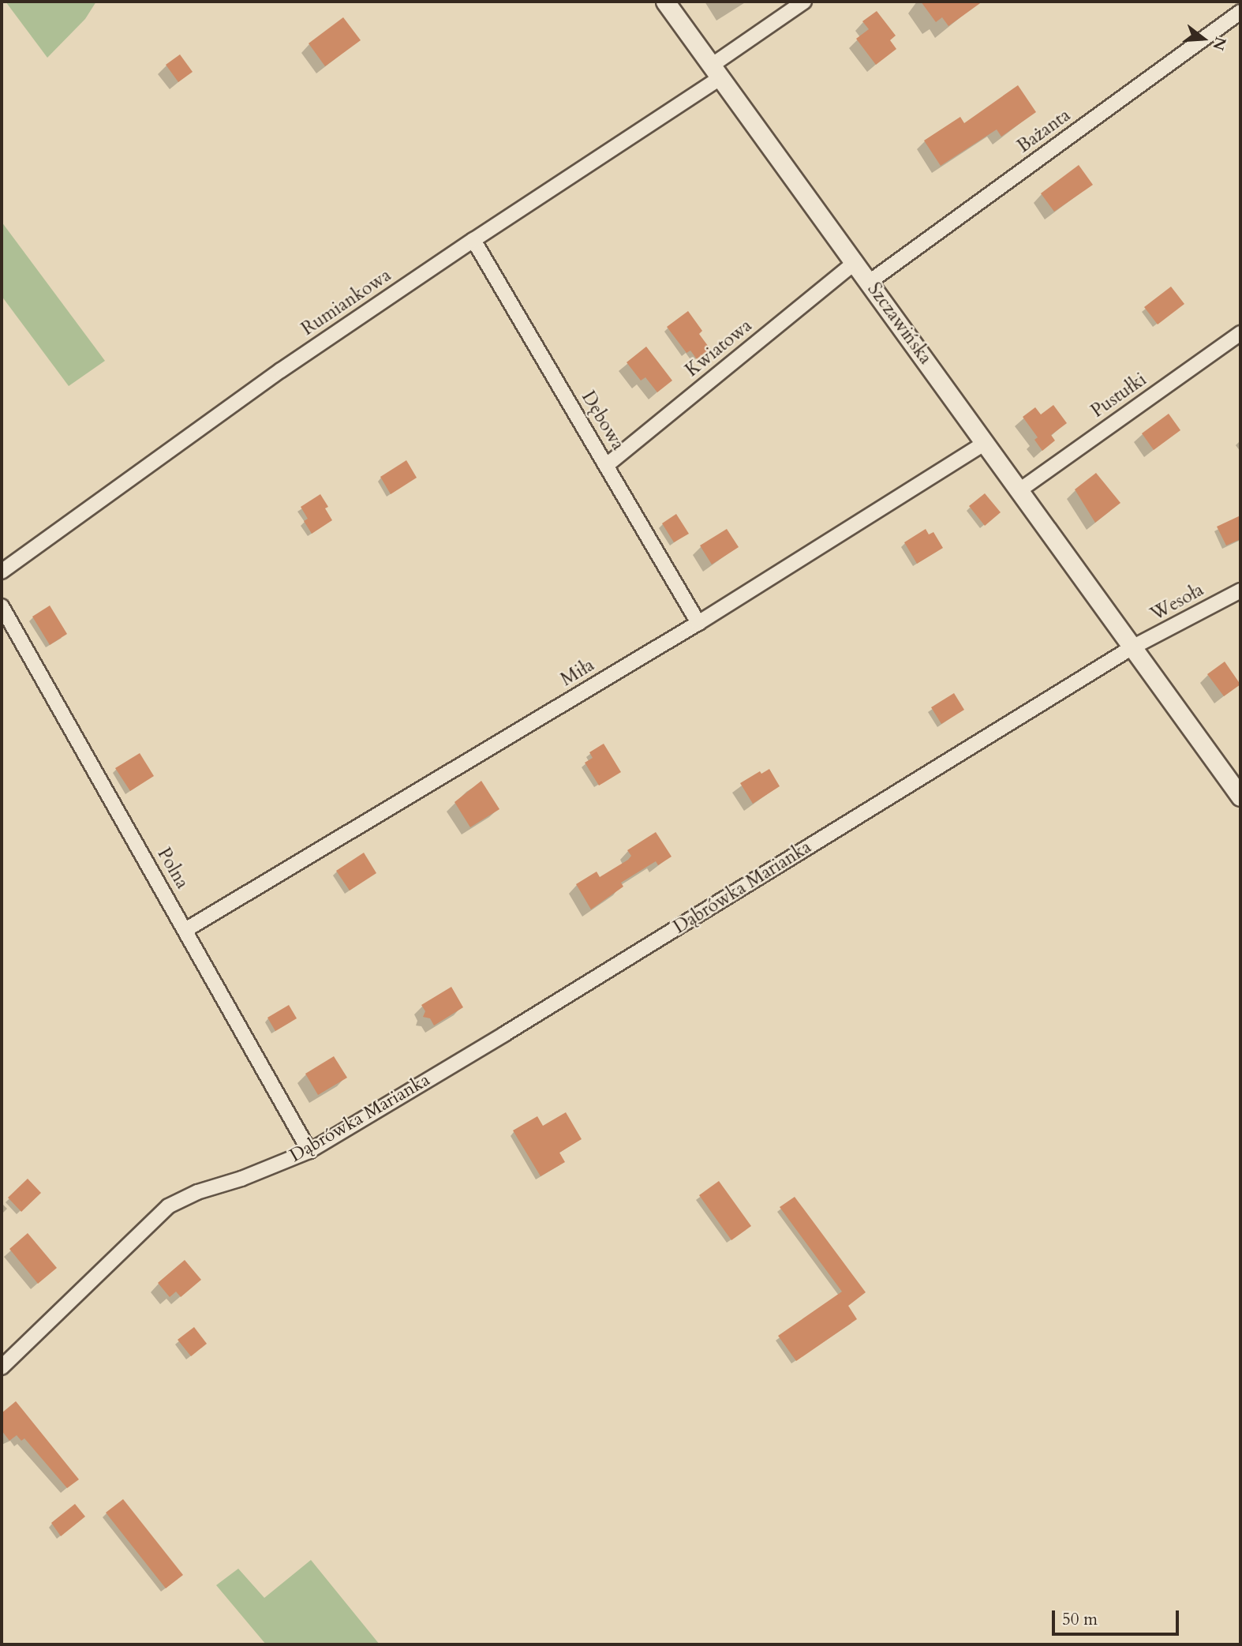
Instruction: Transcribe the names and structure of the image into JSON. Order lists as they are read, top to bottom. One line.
{"streets":{"street":["Bażanta","Rumiankowa","Szczawińska","Kwiatowa","Pustułki","Dębowa","Wesoła","Miła","Polna","Dąbrówka Marianka"]},"crossings":[["Bażanta","Szczawińska"],["Rumiankowa","Szczawińska"],["Rumiankowa","Dębowa"],["Szczawińska","Kwiatowa"],["Szczawińska","Pustułki"],["Szczawińska","Wesoła"],["Szczawińska","Miła"],["Szczawińska","Dąbrówka Marianka"],["Kwiatowa","Dębowa"],["Dębowa","Miła"],["Wesoła","Dąbrówka Marianka"],["Miła","Polna"],["Polna","Dąbrówka Marianka"]],"scale_bar":"50 m","north":"right"}
